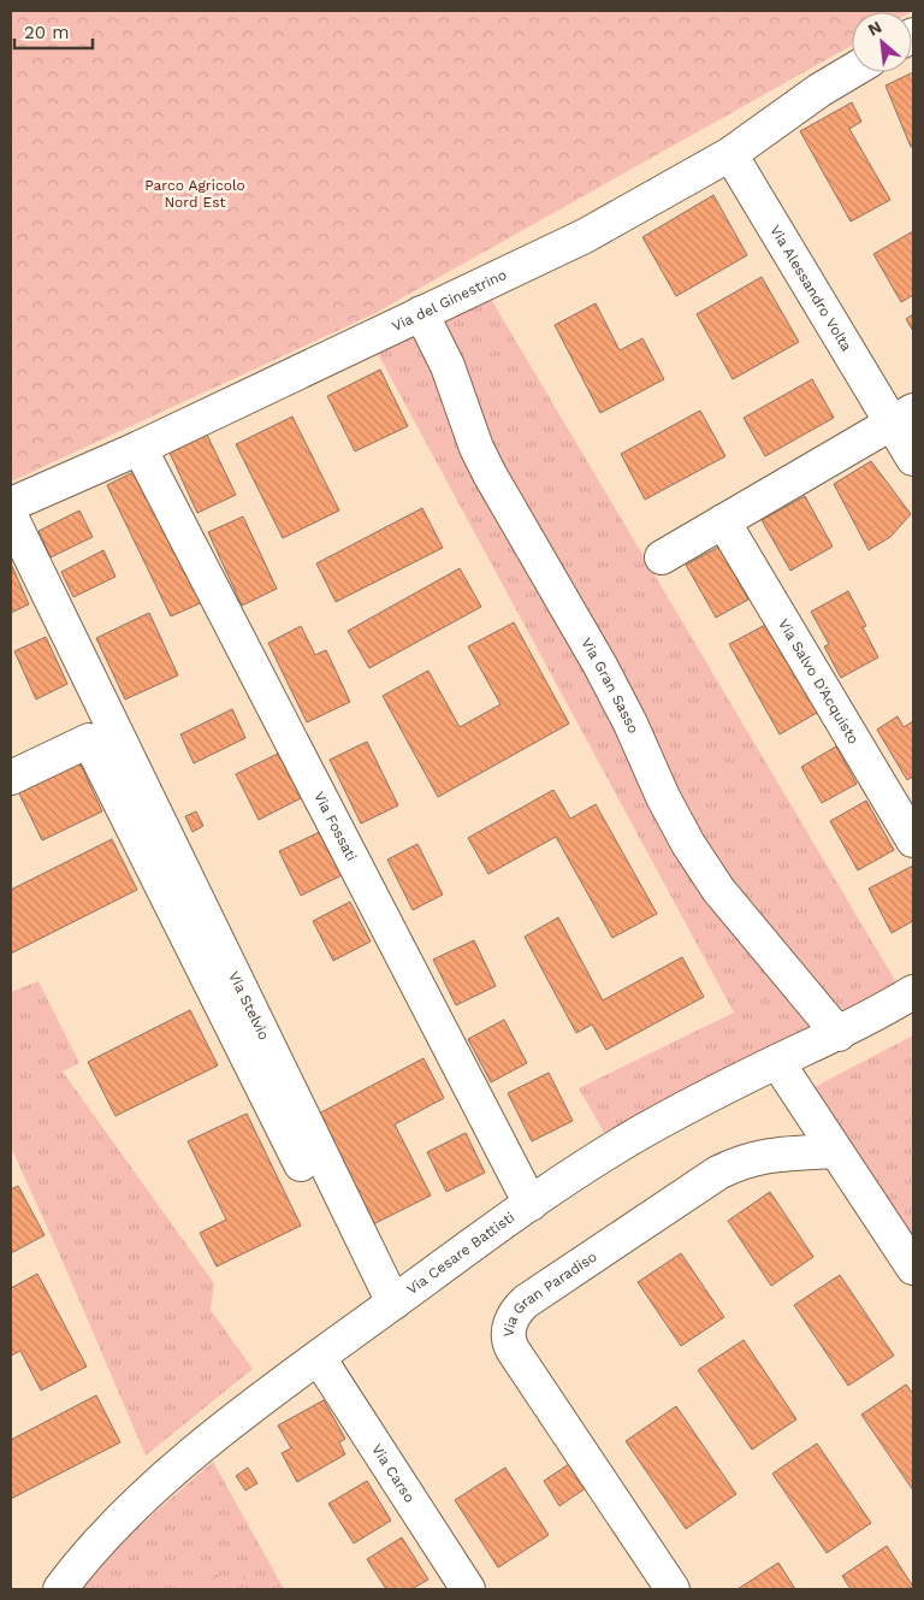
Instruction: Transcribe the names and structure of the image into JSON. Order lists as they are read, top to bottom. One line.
{"streets":{"street":["Via Alessandro Volta","Via del Ginestrino","Via Salvo D'Acquisto","Via Gran Sasso","Via Fossati","Via Stelvio","Via Cesare Battisti","Via Gran Paradiso","Via Carso"]},"crossings":[["Via Alessandro Volta","Via del Ginestrino"],["Via del Ginestrino","Via Gran Sasso"],["Via del Ginestrino","Via Fossati"],["Via Gran Sasso","Via Cesare Battisti"],["Via Fossati","Via Cesare Battisti"],["Via Stelvio","Via Cesare Battisti"],["Via Cesare Battisti","Via Carso"]],"parks":["Parco Agricolo Nord Est"],"scale_bar":"20 m","north":"top left"}
